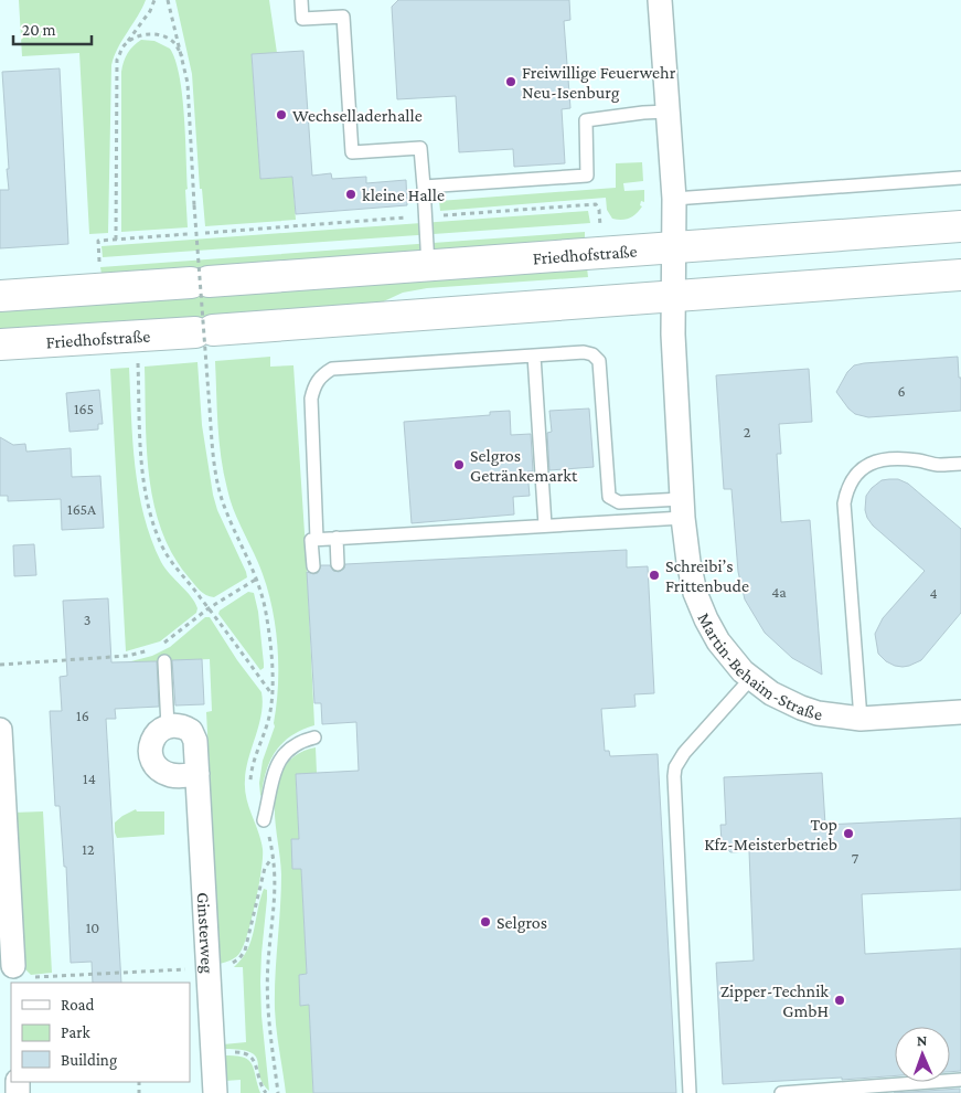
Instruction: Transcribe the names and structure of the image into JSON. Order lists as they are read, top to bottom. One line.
{"streets":{"main road":["Friedhofstraße"],"street":["Martin-Behaim-Straße","Ginsterweg"]},"crossings":[["Friedhofstraße","Martin-Behaim-Straße"]],"places":["Freiwillige Feuerwehr Neu-Isenburg","Wechselladerhalle","kleine Halle","Selgros Getränkemarkt","Schreibi’s Frittenbude","Top Kfz-Meisterbetrieb","Selgros","Zipper-Technik GmbH"],"house_numbers":["6","165","2","165A","4a","4","3","16","14","12","7","10"],"legend":["Road","Park","Building"],"scale_bar":"20 m","north":"top"}
